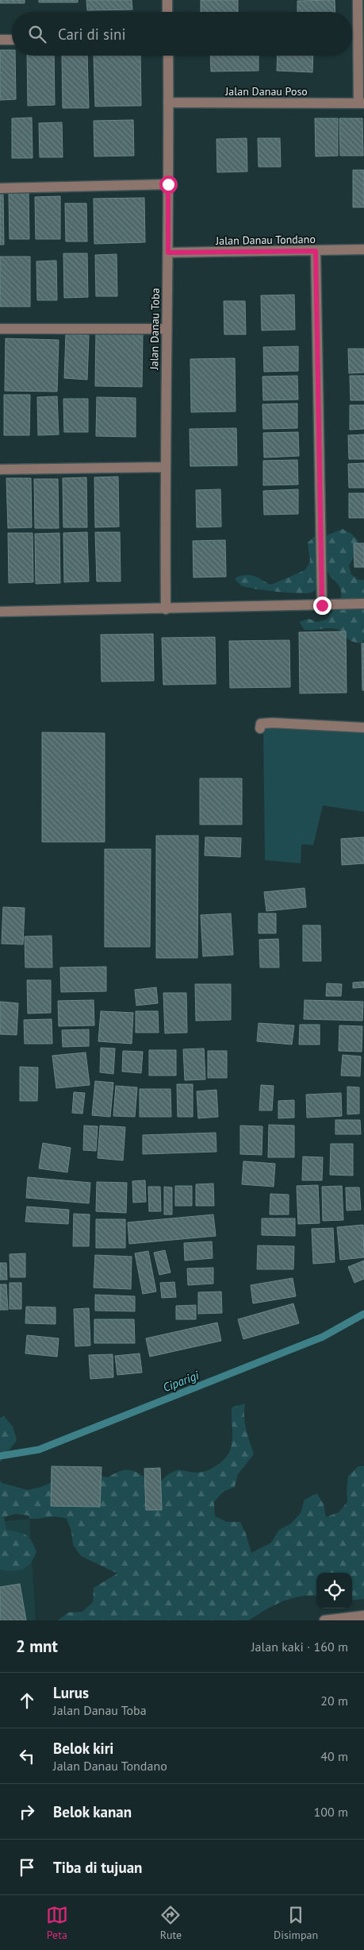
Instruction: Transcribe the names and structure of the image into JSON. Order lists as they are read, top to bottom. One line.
{"streets":{"street":["Jalan Danau Poso","Jalan Danau Tondano","Jalan Danau Toba"]},"crossings":[["Jalan Danau Poso","Jalan Danau Toba"],["Jalan Danau Tondano","Jalan Danau Toba"]],"water":["Ciparigi"],"page":{"search":"Cari di sini","heading":["2 mnt","Jalan kaki · 160 m"],"list":[["Lurus","Jalan Danau Toba","20 m"],["Belok kiri","Jalan Danau Tondano","40 m"],["Belok kanan","100 m"],"Tiba di tujuan"],"nav":["Peta","Rute","Disimpan"]}}
